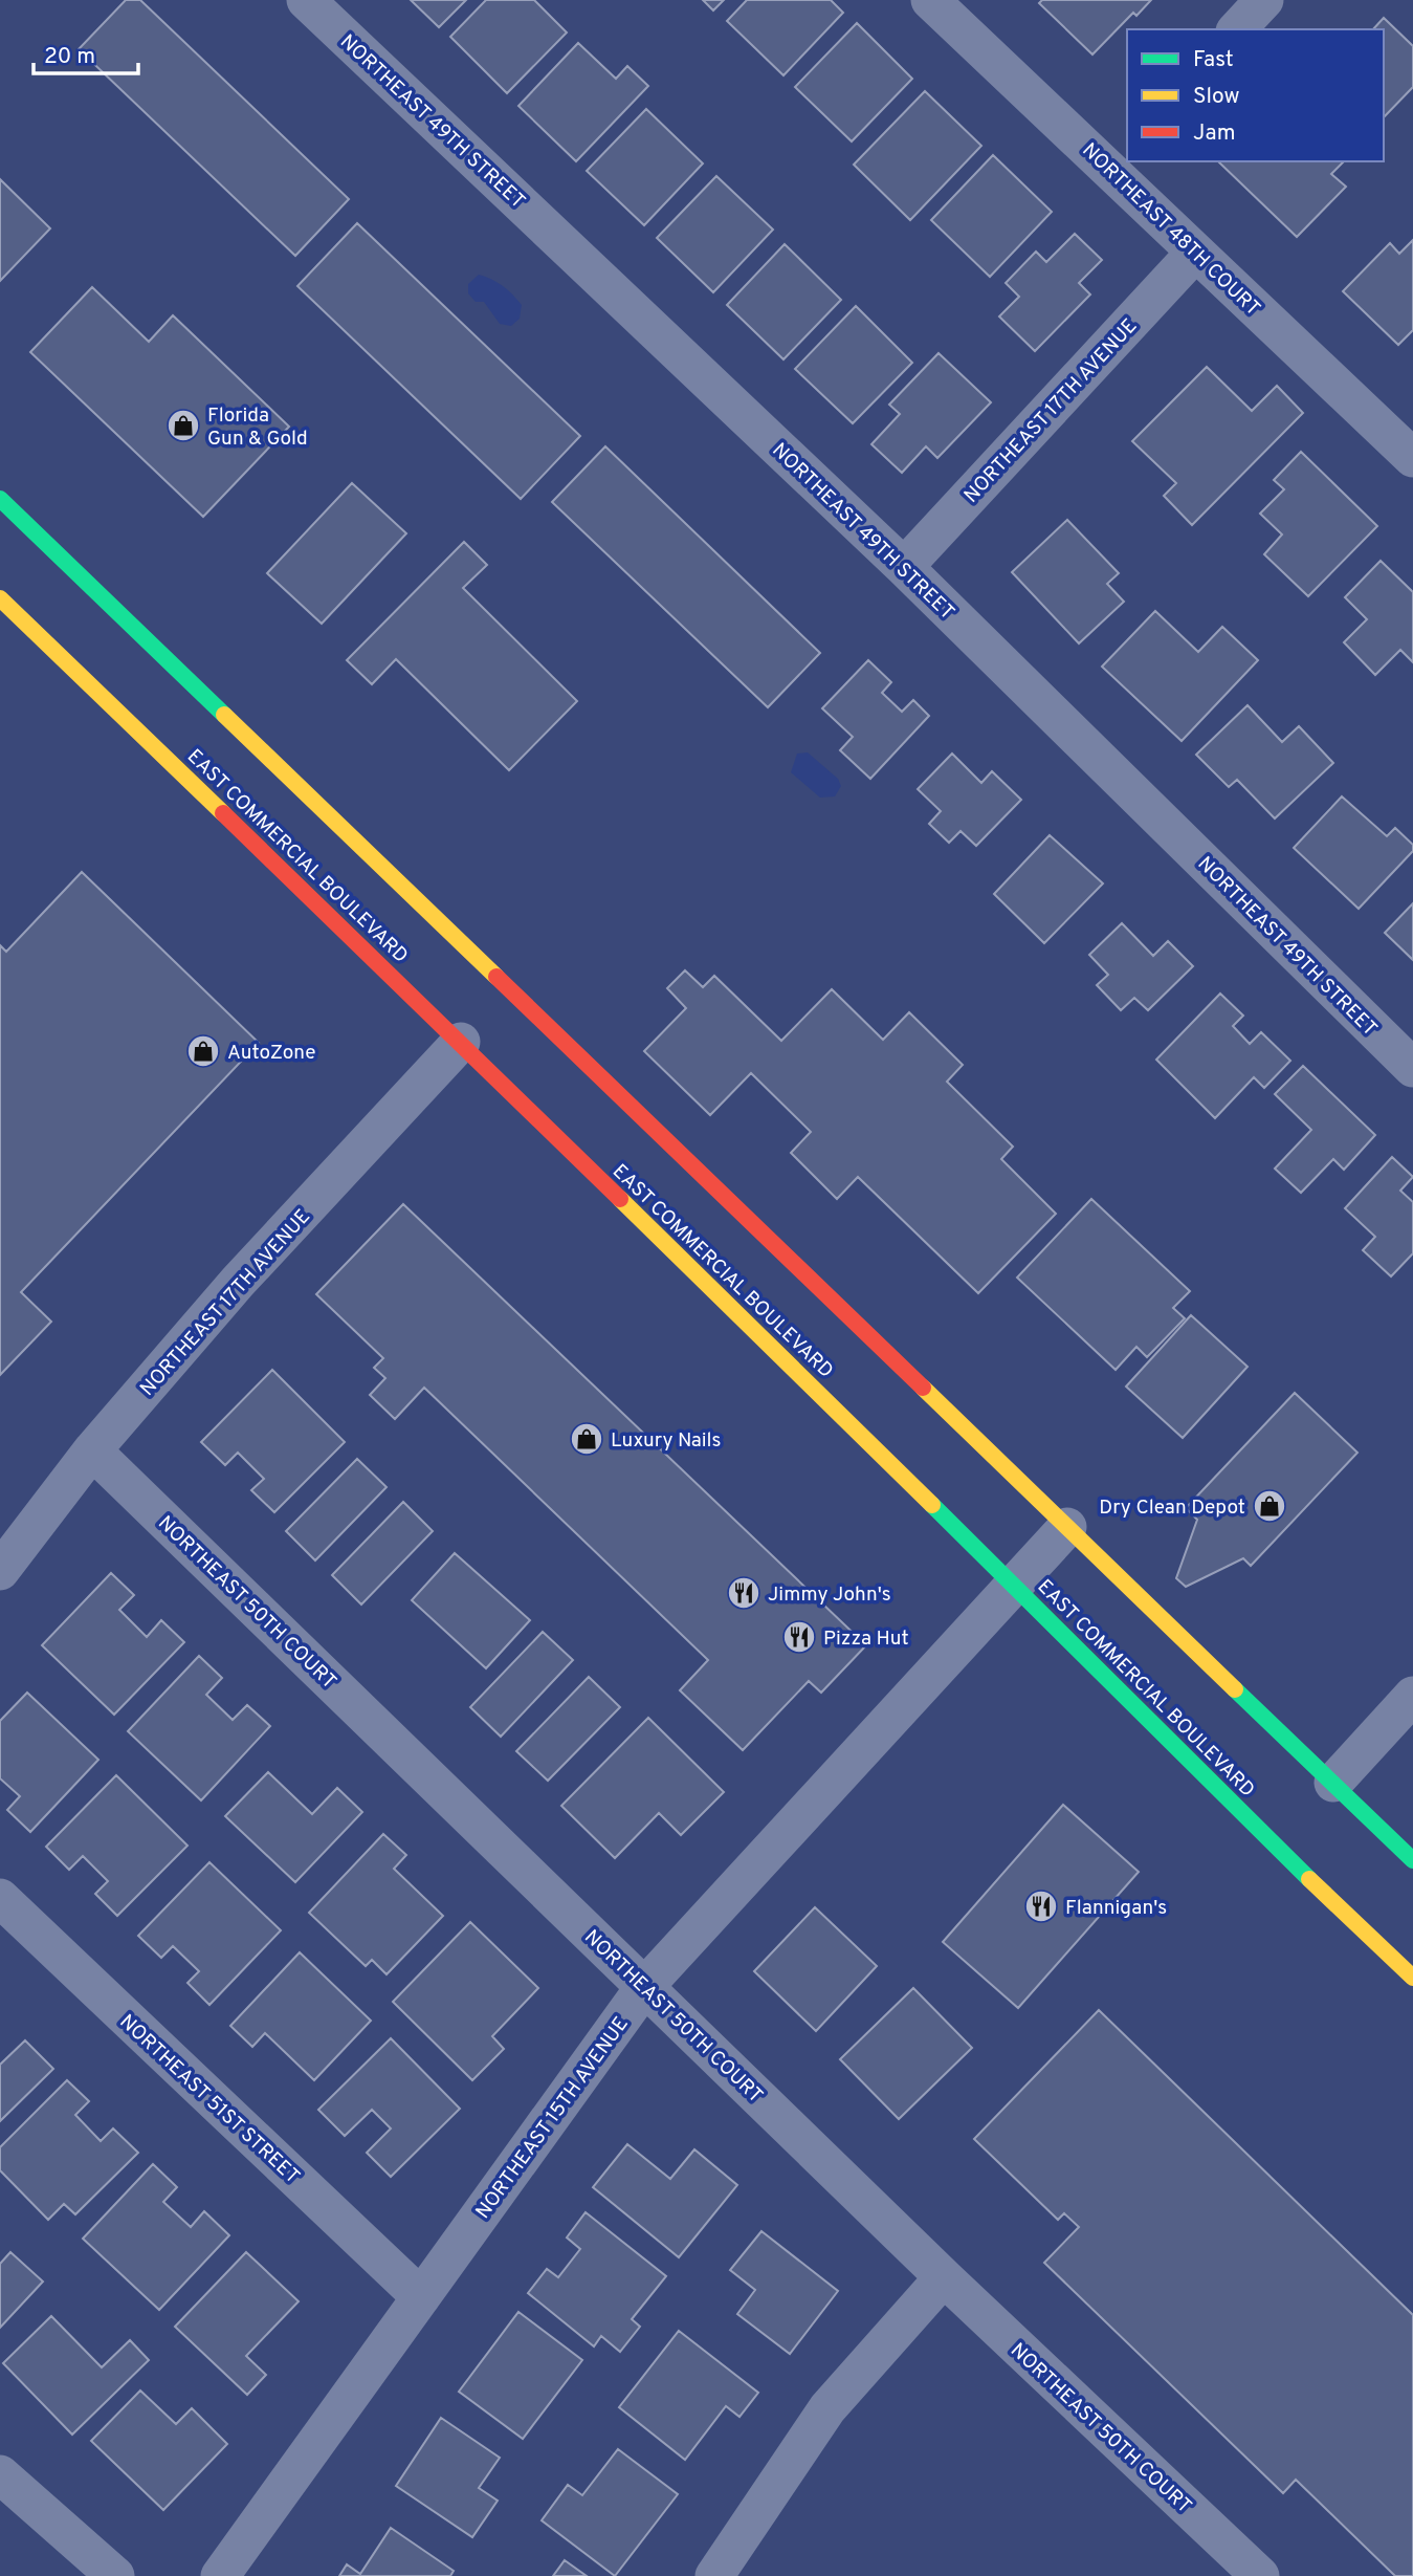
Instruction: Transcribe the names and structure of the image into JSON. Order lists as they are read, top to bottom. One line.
{"streets":{"main road":["EAST COMMERCIAL BOULEVARD"],"street":["NORTHEAST 49TH STREET","NORTHEAST 48TH COURT","NORTHEAST 17TH AVENUE","NORTHEAST 50TH COURT","NORTHEAST 51ST STREET","NORTHEAST 15TH AVENUE"]},"crossings":[["NORTHEAST 49TH STREET","NORTHEAST 17TH AVENUE"],["NORTHEAST 48TH COURT","NORTHEAST 17TH AVENUE"],["NORTHEAST 17TH AVENUE","EAST COMMERCIAL BOULEVARD"],["NORTHEAST 17TH AVENUE","NORTHEAST 50TH COURT"],["EAST COMMERCIAL BOULEVARD","NORTHEAST 15TH AVENUE"],["NORTHEAST 50TH COURT","NORTHEAST 15TH AVENUE"],["NORTHEAST 51ST STREET","NORTHEAST 15TH AVENUE"]],"places":{"shop":["Florida Gun & Gold","AutoZone","Luxury Nails","Dry Clean Depot"],"restaurant":["Jimmy John's","Pizza Hut","Flannigan's"]},"legend":["Fast","Slow","Jam"],"scale_bar":"20 m"}
